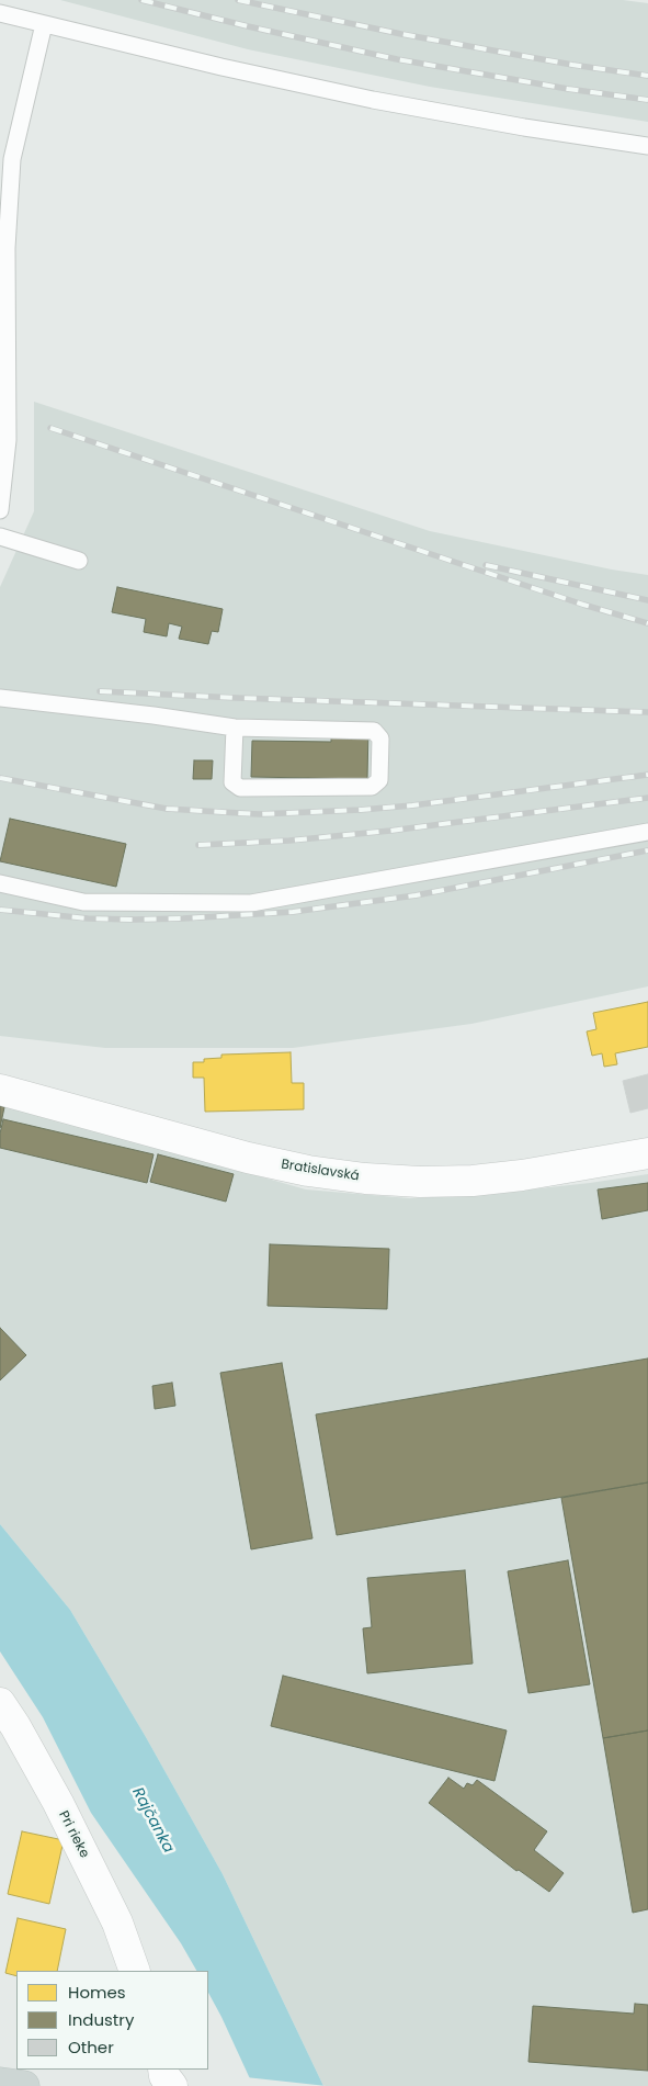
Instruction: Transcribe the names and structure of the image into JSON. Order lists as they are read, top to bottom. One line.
{"streets":{"street":["Bratislavská","Pri rieke"]},"water":["Rajčanka"],"legend":["Homes","Industry","Other"]}
